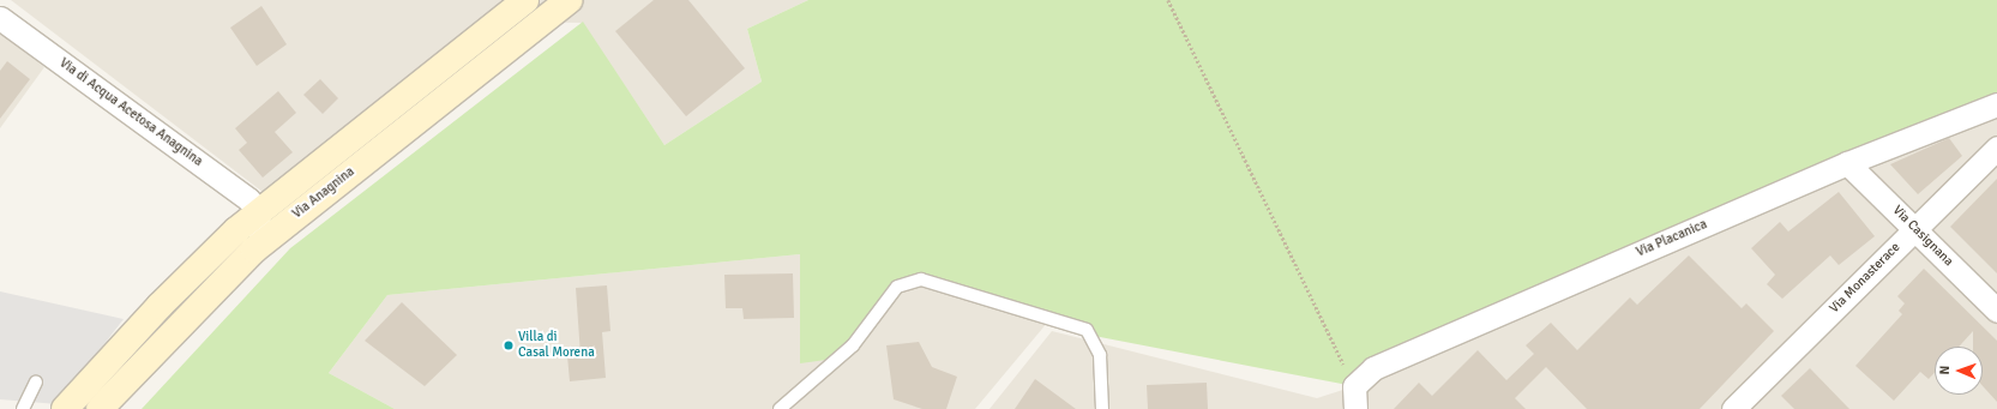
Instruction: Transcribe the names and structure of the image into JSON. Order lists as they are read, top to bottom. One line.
{"streets":{"main road":["Via Anagnina"],"street":["Via di Acqua Acetosa Anagnina","Via Casignana","Via Placanica","Via Monasterace"]},"crossings":[["Via di Acqua Acetosa Anagnina","Via Anagnina"],["Via Casignana","Via Placanica"],["Via Casignana","Via Monasterace"]],"places":["Villa di Casal Morena"],"north":"left"}
